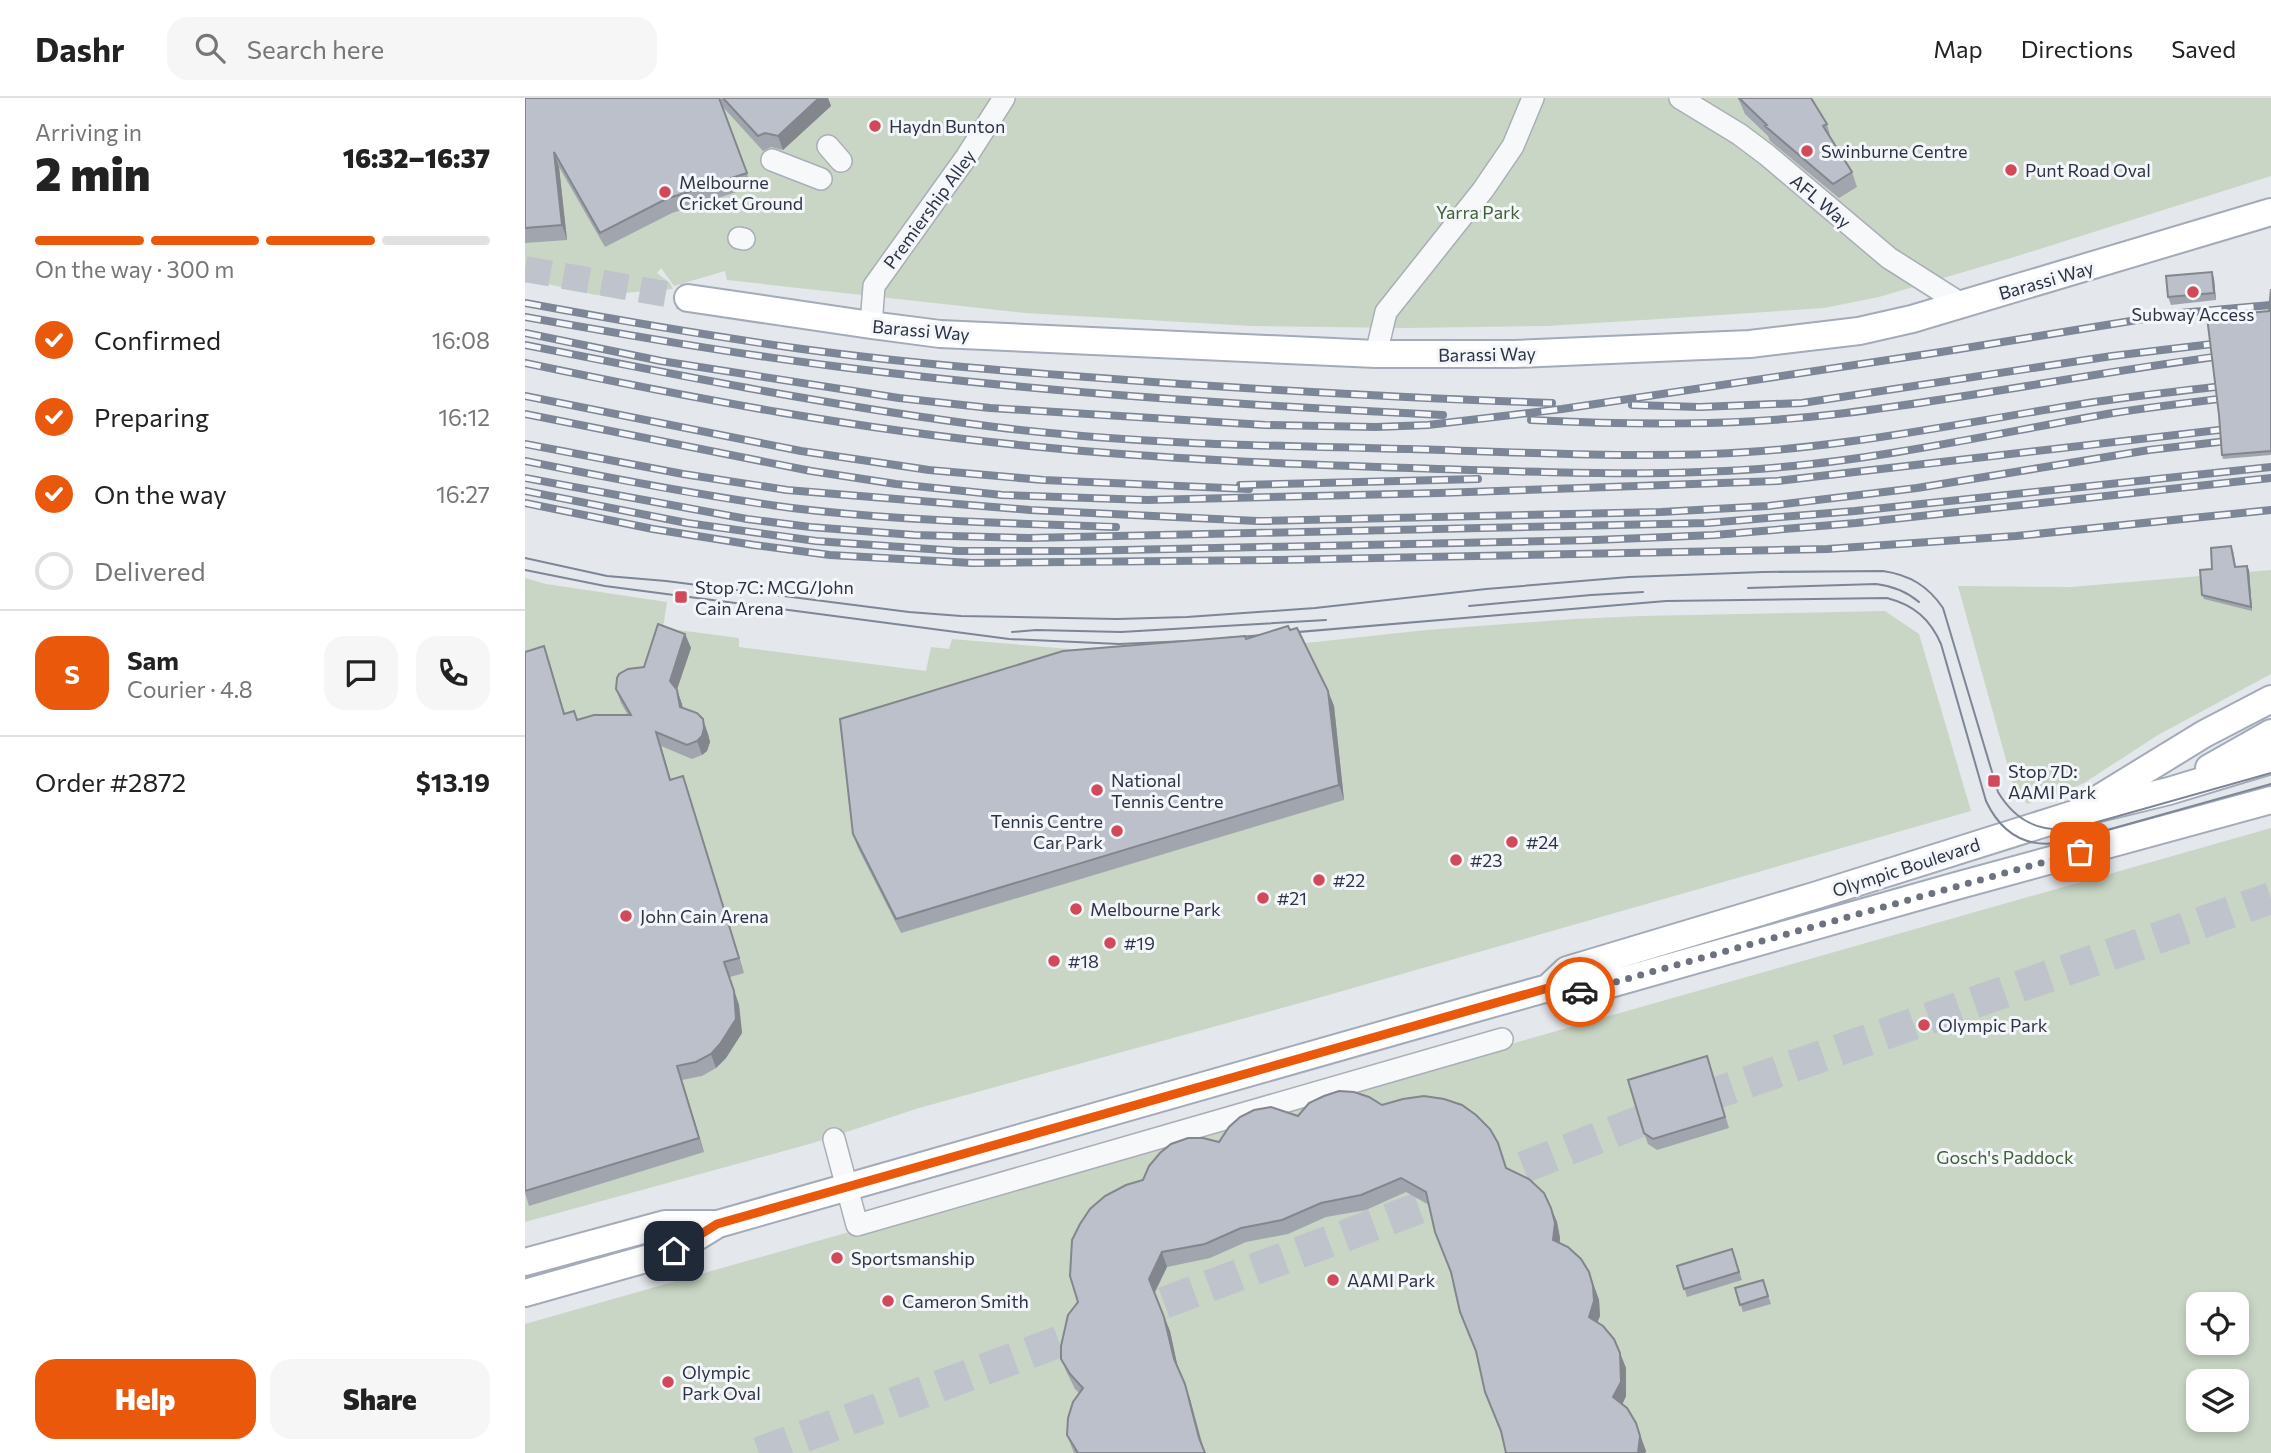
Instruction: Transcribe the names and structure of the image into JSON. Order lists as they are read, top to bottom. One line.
{"streets":{"main road":["Barassi Way","Olympic Boulevard"],"street":["AFL Way","Premiership Alley"]},"crossings":[["AFL Way","Barassi Way"],["Premiership Alley","Barassi Way"]],"parks":["Yarra Park","Gosch's Paddock"],"places":{"other":["Haydn Bunton","Swinburne Centre","Punt Road Oval","Melbourne Cricket Ground","Subway Access","National Tennis Centre","Tennis Centre Car Park","#24","#23","#22","#21","Melbourne Park","John Cain Arena","#19","#18","Olympic Park","Sportsmanship","AAMI Park","Cameron Smith","Olympic Park Oval"],"transit":["Stop 7C: MCG/John Cain Arena","Stop 7D: AAMI Park"]},"page":{"header":"Dashr","search":"Search here","nav":["Map","Directions","Saved"],"heading":["2 min","Arriving in","16:32–16:37"],"panel":["Sam","Courier · 4.8","Order #2872","$13.19"],"bar":"On the way · 300 m","list":[["Confirmed","16:08"],["Preparing","16:12"],["On the way","16:27"],"Delivered"],"round":"S","buttons":["Help","Share"]}}
